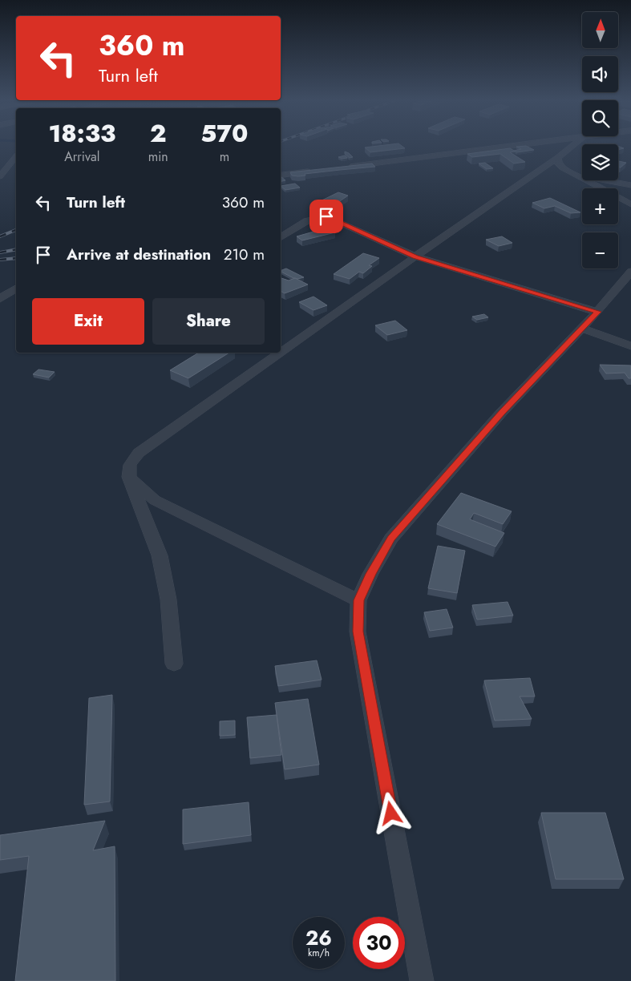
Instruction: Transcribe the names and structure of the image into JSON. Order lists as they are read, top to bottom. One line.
{"north":"top","page":{"map_buttons":["+","−"],"turn":["360 m","Turn left"],"eta":["18:33","Arrival","2","min","570","m"],"list":[{"name":"Turn left","value":"360 m"},{"name":"Arrive at destination","value":"210 m"}],"buttons":["Exit","Share"],"speed":"26 km/h","limit":"30"}}
